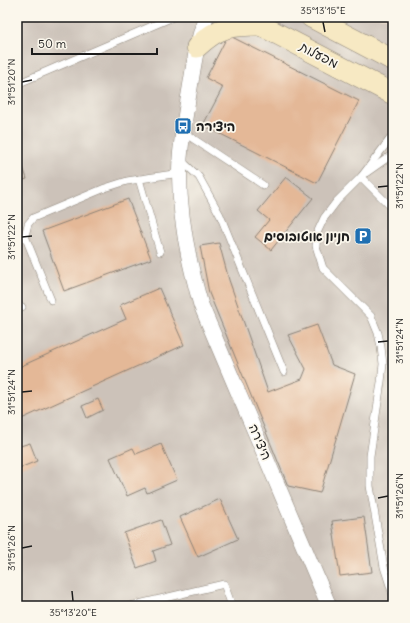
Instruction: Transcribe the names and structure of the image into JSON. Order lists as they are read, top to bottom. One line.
{"streets":{"street":["מפעלות","היצירה"]},"places":{"bus stop":["היצירה"],"parking":["חניון אוטובוסים"]},"scale_bar":"50 m","coordinates":["35°13'15\"E","31°51'20\"N","31°51'22\"N","31°51'24\"N","31°51'26\"N","35°13'20\"E"]}
